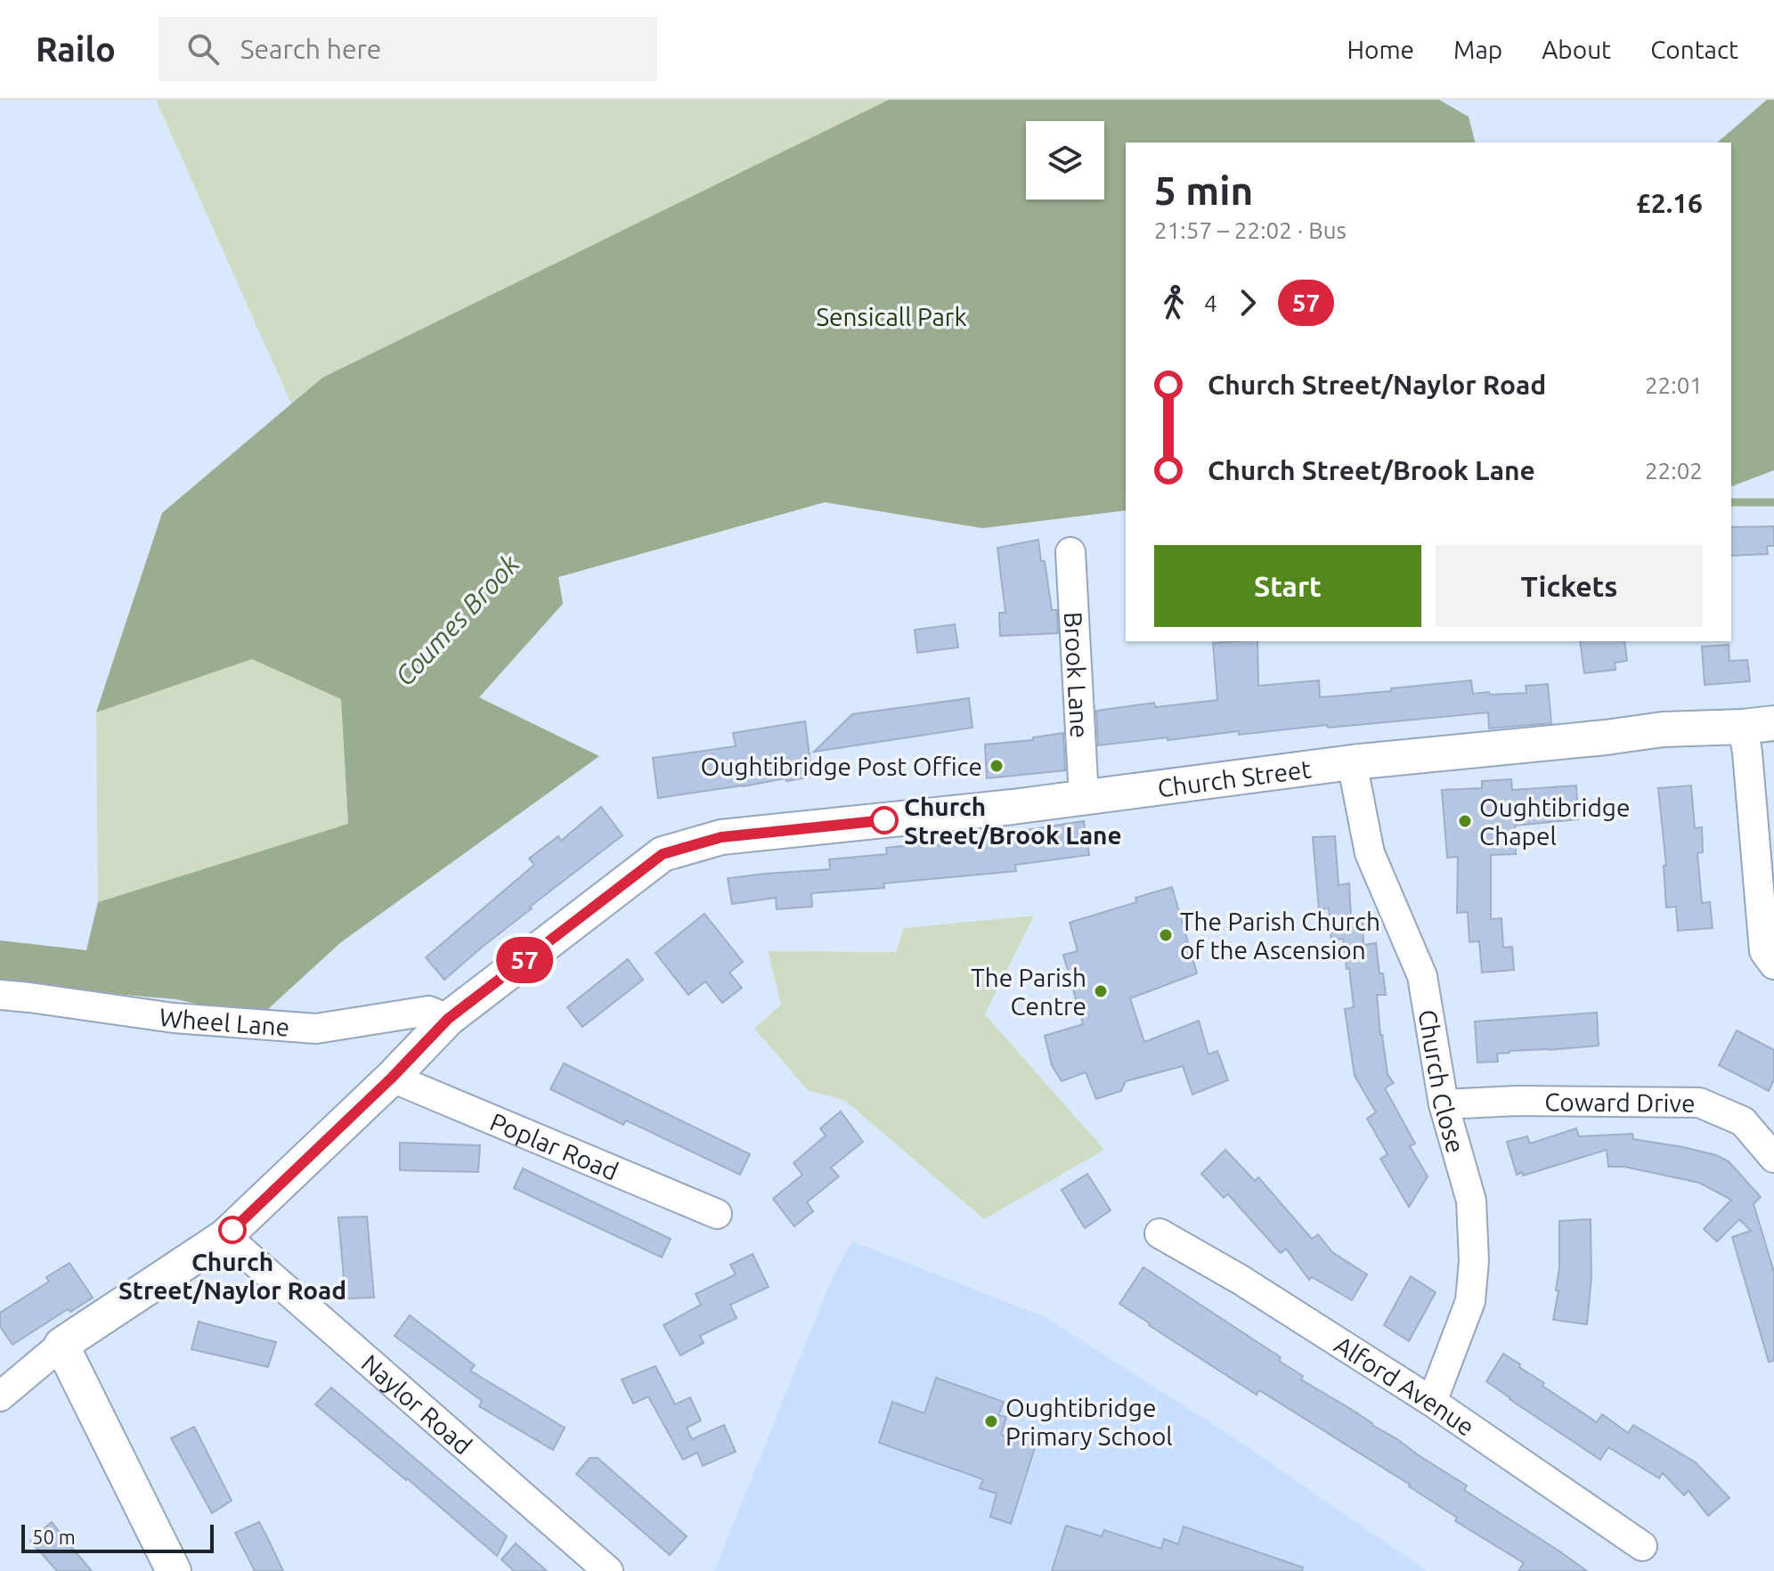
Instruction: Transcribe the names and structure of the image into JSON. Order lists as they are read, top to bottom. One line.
{"streets":{"street":["Brook Lane","Church Street","Wheel Lane","Church Close","Coward Drive","Poplar Road","Alford Avenue","Naylor Road"]},"crossings":[["Brook Lane","Church Street"],["Church Street","Wheel Lane"],["Church Street","Church Close"],["Church Street","Poplar Road"],["Church Street","Naylor Road"],["Church Close","Coward Drive"],["Church Close","Alford Avenue"]],"water":["Coumes Brook"],"parks":["Sensicall Park"],"places":["Oughtibridge Post Office","Church Street/Brook Lane","Oughtibridge Chapel","The Parish Church of the Ascension","The Parish Centre","Church Street/Naylor Road","Oughtibridge Primary School"],"lines":["bus line 57"],"scale_bar":"50 m","page":{"header":"Railo","search":"Search here","nav":["Home","Map","About","Contact"],"on_map":"57","heading":["5 min","21:57 – 22:02 · Bus","£2.16"],"legs":["4","57"],"list":[{"name":"Church Street/Naylor Road","value":"22:01"},{"name":"Church Street/Brook Lane","value":"22:02"}],"buttons":["Start","Tickets"],"scale":"50 m"}}
